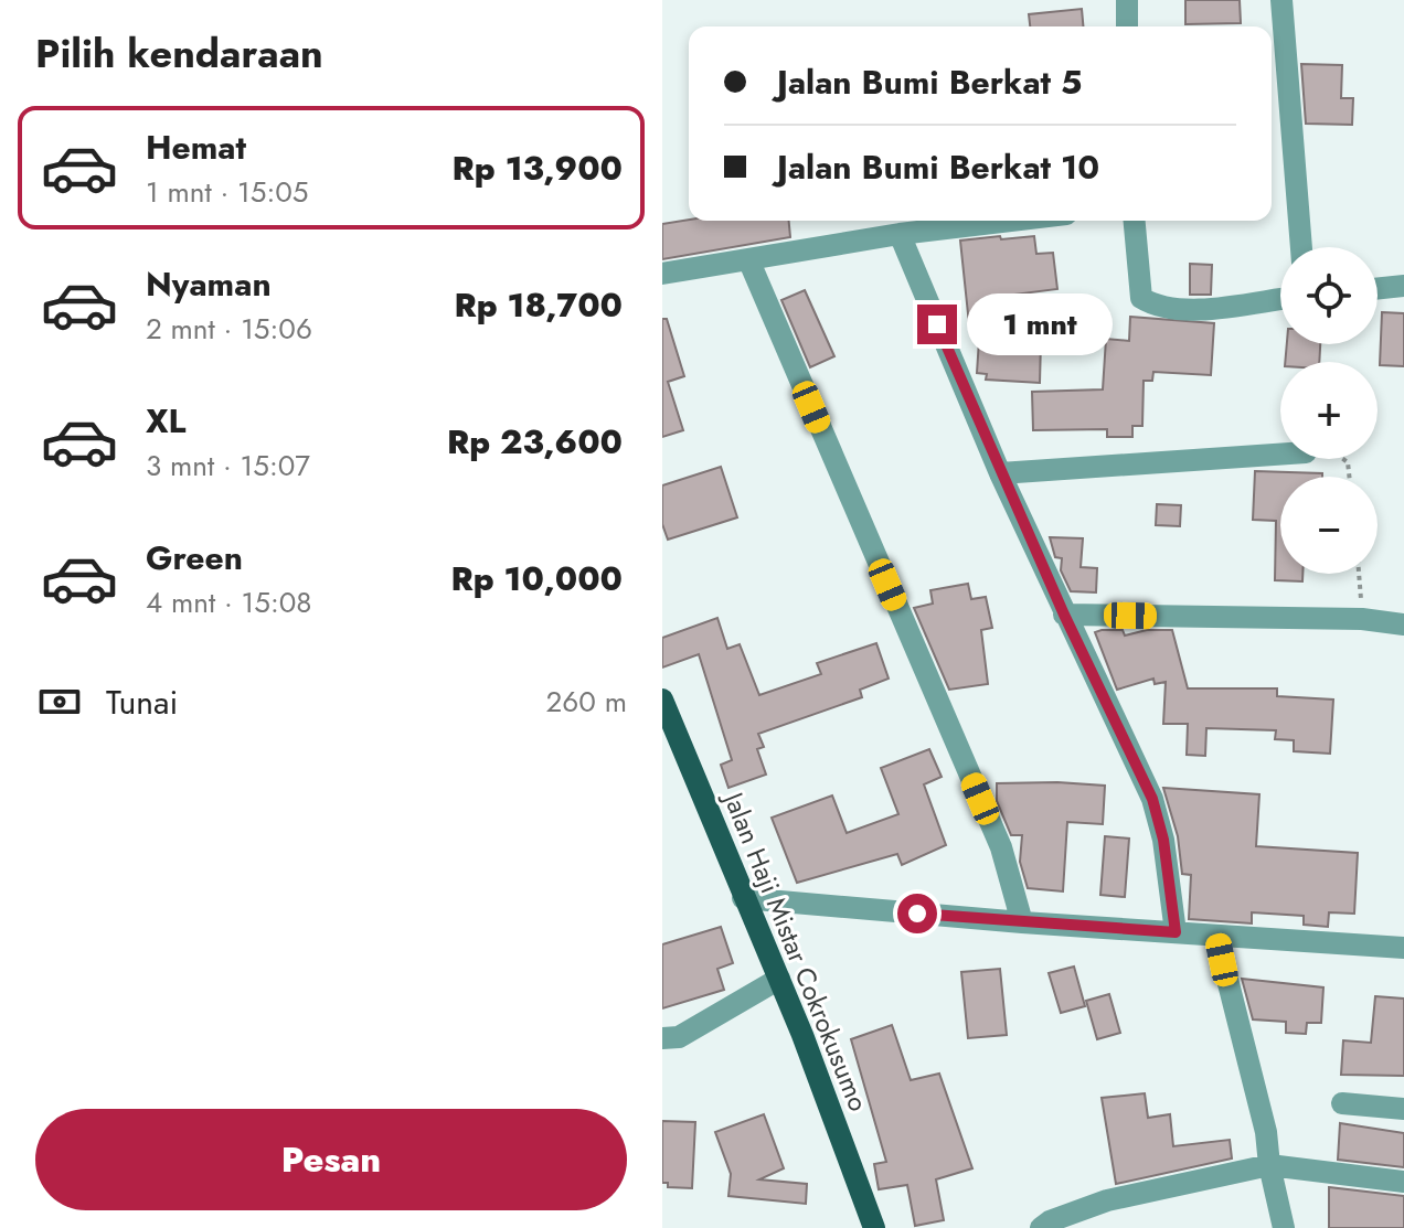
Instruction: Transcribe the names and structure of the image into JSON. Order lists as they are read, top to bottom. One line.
{"streets":{"main road":["Jalan Haji Mistar Cokrokusumo"]},"page":{"heading":"Pilih kendaraan","banner":["Jalan Bumi Berkat 5","Jalan Bumi Berkat 10"],"list":[{"name":"Hemat","note":"1 mnt · 15:05","value":"Rp 13,900"},{"name":"Nyaman","note":"2 mnt · 15:06","value":"Rp 18,700"},{"name":"XL","note":"3 mnt · 15:07","value":"Rp 23,600"},{"name":"Green","note":"4 mnt · 15:08","value":"Rp 10,000"}],"map_buttons":["+","−"],"bubble":"1 mnt","pay":["Tunai","260 m"],"buttons":"Pesan"}}
